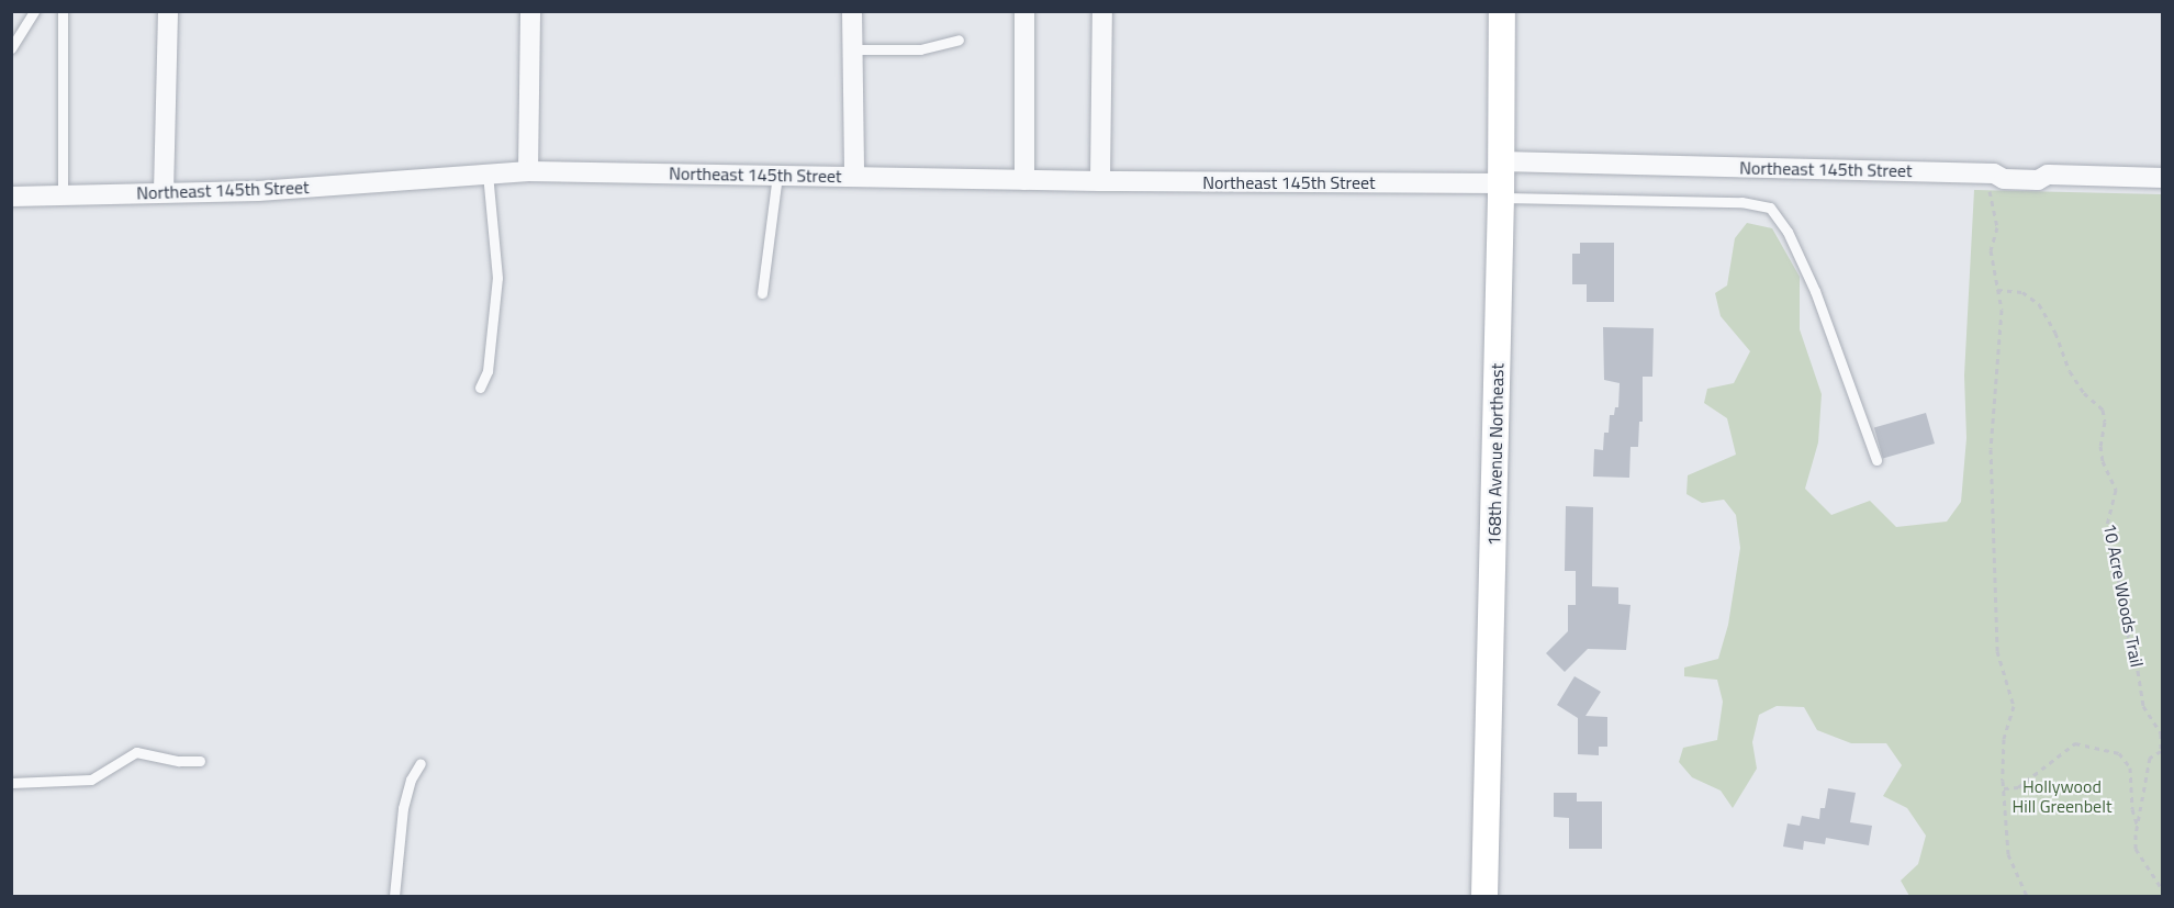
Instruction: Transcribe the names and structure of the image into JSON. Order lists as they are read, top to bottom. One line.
{"streets":{"street":["Northeast 145th Street","168th Avenue Northeast"],"path":["10 Acre Woods Trail"]},"crossings":[["Northeast 145th Street","168th Avenue Northeast"]],"parks":["Hollywood Hill Greenbelt"]}
